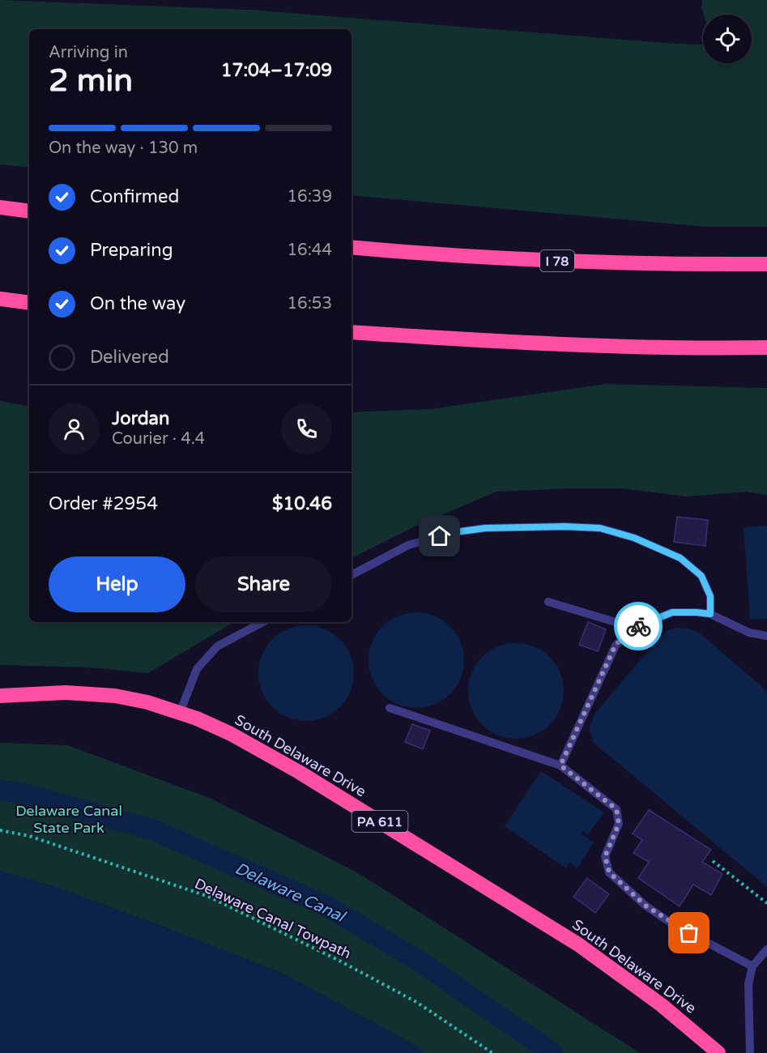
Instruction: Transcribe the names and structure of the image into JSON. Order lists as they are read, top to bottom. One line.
{"streets":{"highway":["I 78","South Delaware Drive","PA 611"],"path":["Delaware Canal Towpath"]},"water":["Delaware Canal"],"parks":["Delaware Canal State Park"],"page":{"heading":["2 min","Arriving in","17:04–17:09"],"panel":["Jordan","Courier · 4.4","Order #2954","$10.46"],"bar":"On the way · 130 m","list":[["Confirmed","16:39"],["Preparing","16:44"],["On the way","16:53"],"Delivered"],"buttons":["Help","Share"]}}
